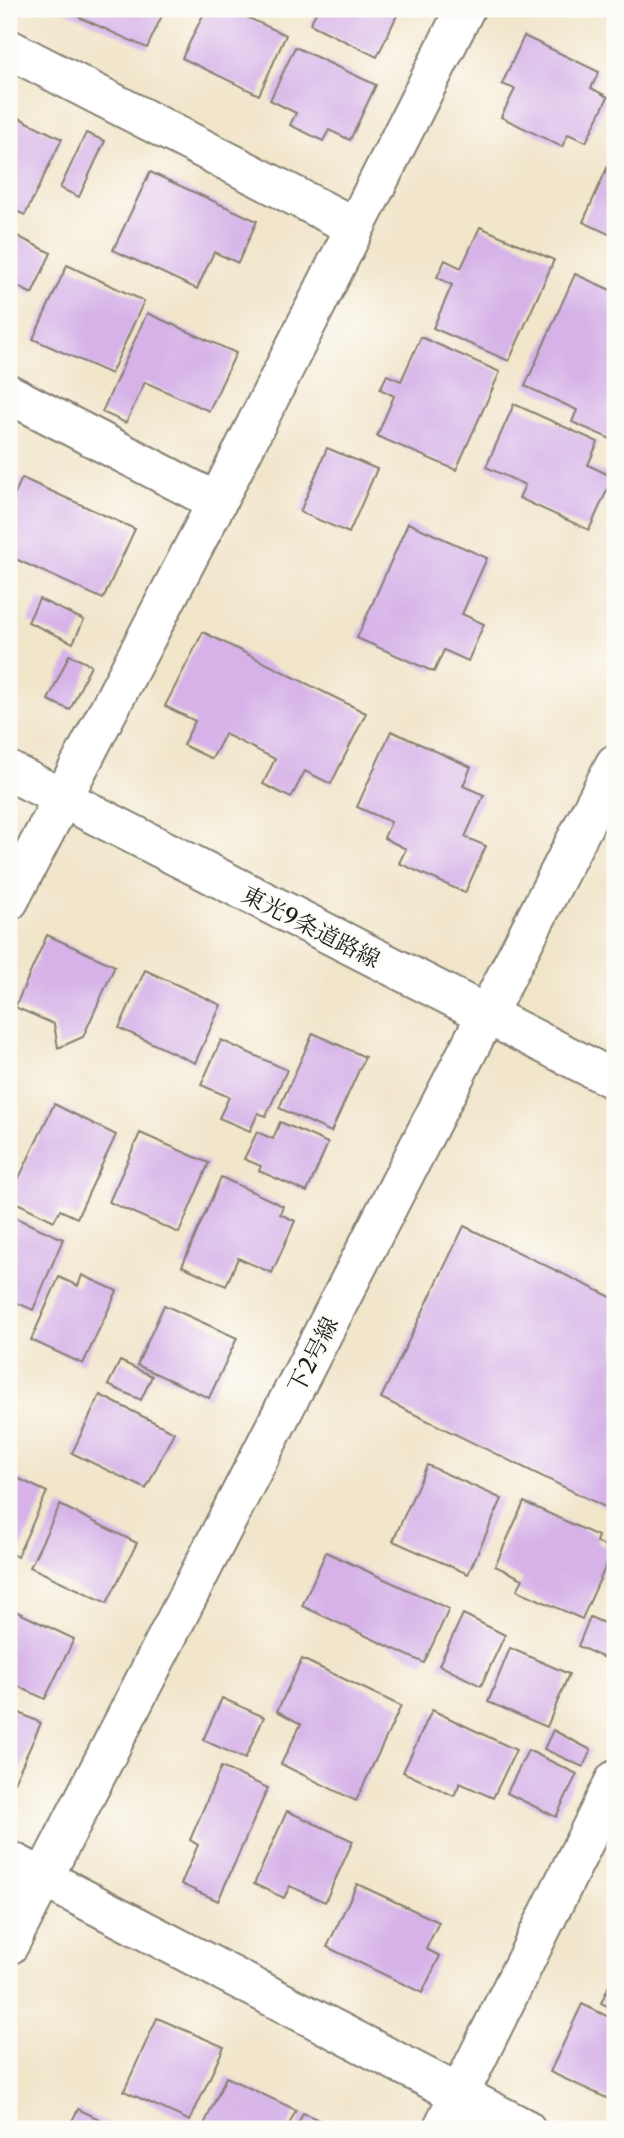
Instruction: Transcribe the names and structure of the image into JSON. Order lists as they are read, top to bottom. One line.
{"streets":{"street":["東光9条道路線","下2号線"]},"crossings":[["東光9条道路線","下2号線"]]}
